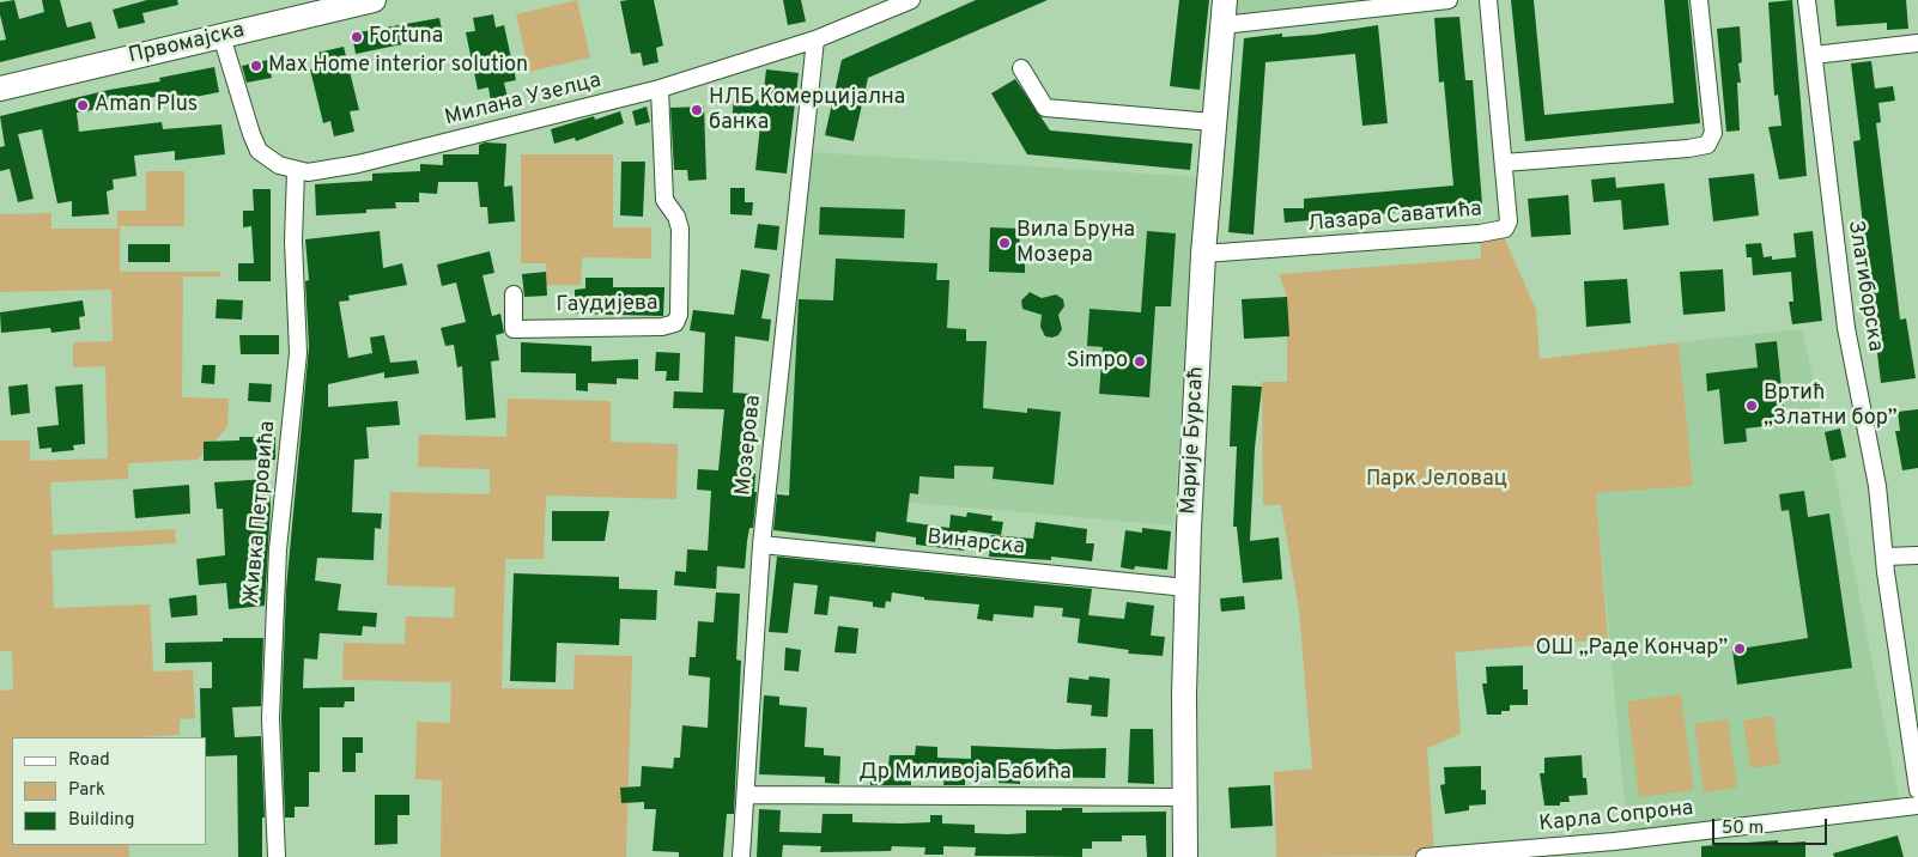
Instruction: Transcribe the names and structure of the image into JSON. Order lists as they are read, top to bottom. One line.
{"streets":{"street":["Првомајска","Милана Узелца","Лазара Саватића","Златиборска","Гаудијева","Марије Бурсаћ","Мозерова","Живка Петровића","Винарска","Др Миливоја Бабића","Карла Сопрона"]},"crossings":[["Првомајска","Милана Узелца"],["Милана Узелца","Гаудијева"],["Милана Узелца","Мозерова"],["Милана Узелца","Живка Петровића"],["Лазара Саватића","Марије Бурсаћ"],["Марије Бурсаћ","Винарска"],["Марије Бурсаћ","Др Миливоја Бабића"],["Мозерова","Винарска"],["Мозерова","Др Миливоја Бабића"]],"parks":["Парк Јеловац"],"places":["Fortuna","Max Home interior solution","Aman Plus","НЛБ Комерцијална банка","Вила Бруна Мозера","Simpo","Вртић „Златни бор”","ОШ „Раде Кончар”"],"legend":["Road","Park","Building"],"scale_bar":"50 m"}
